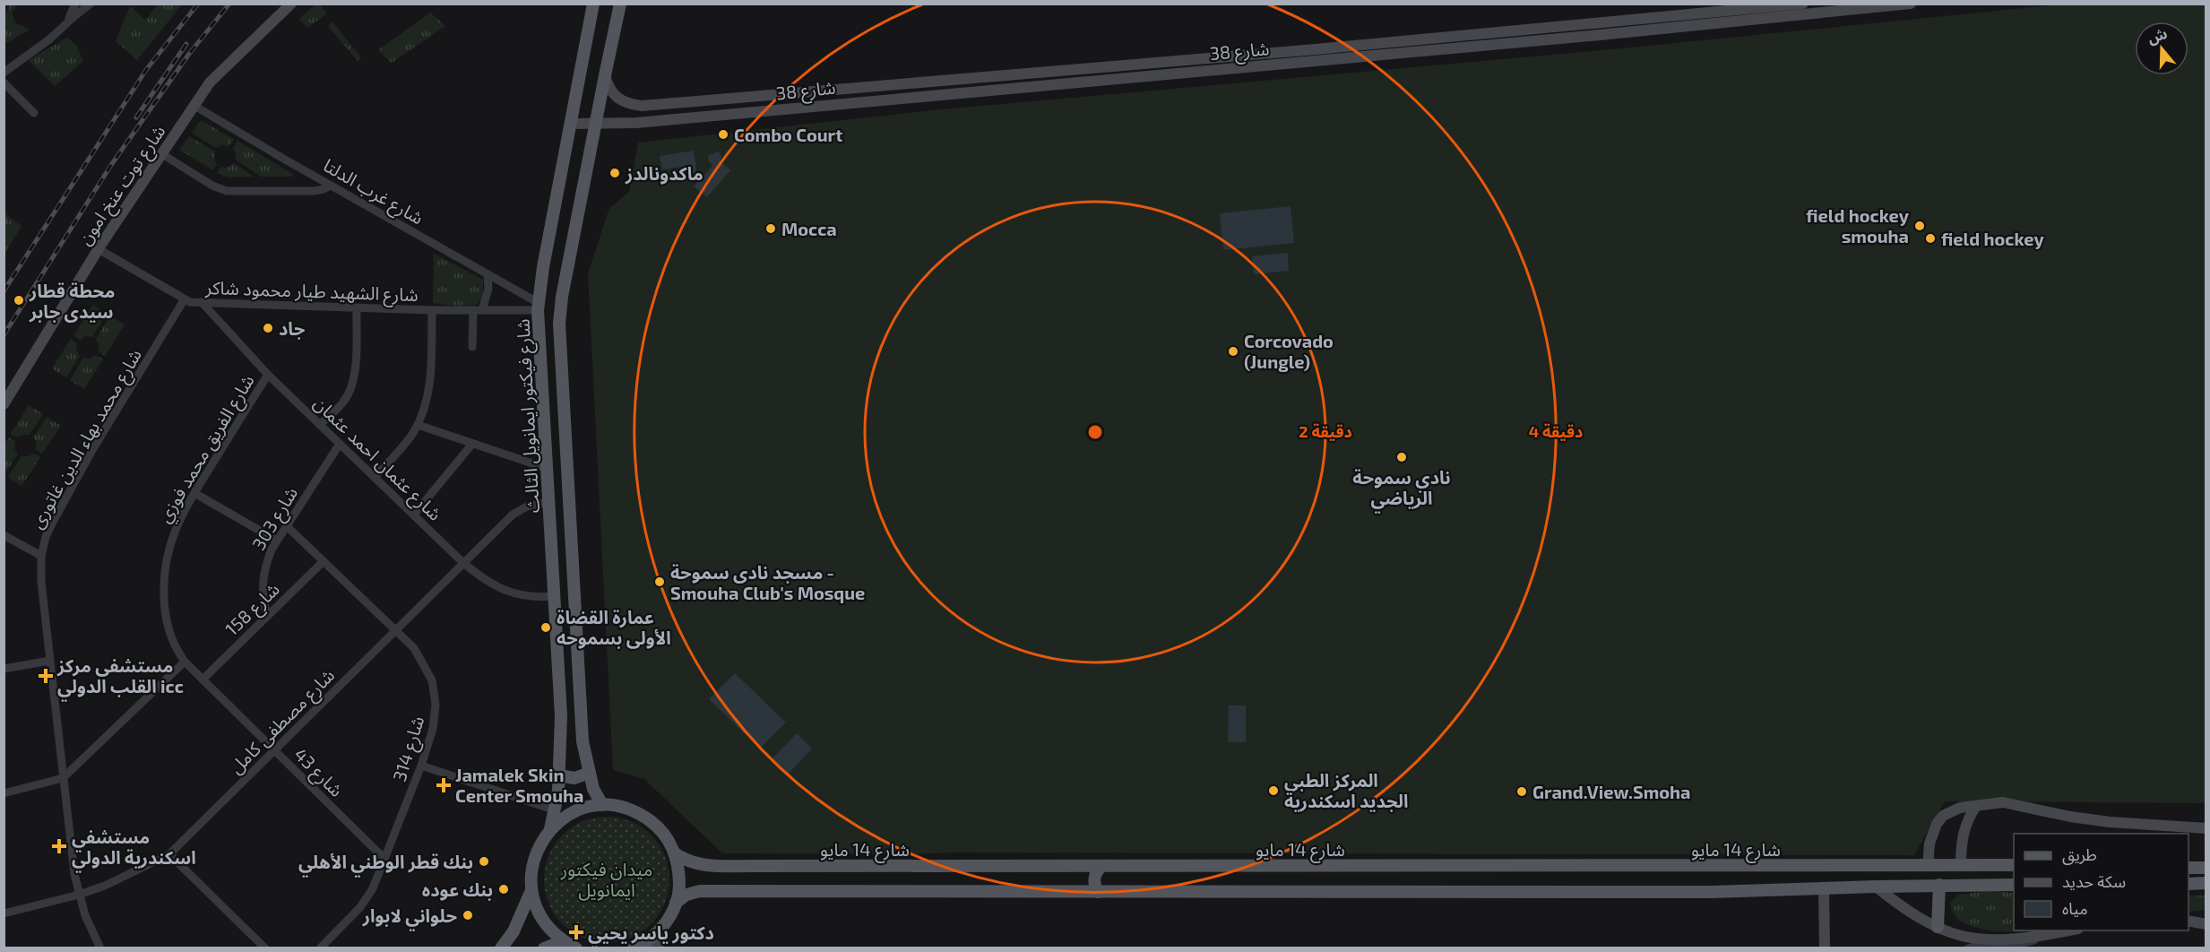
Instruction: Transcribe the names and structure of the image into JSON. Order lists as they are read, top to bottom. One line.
{"streets":{"main road":["شارع فيكتور ايمانويل الثالث","شارع 14 مايو"],"street":["شارع 38","شارع توت عنخ امون","شارع غرب الدلتا","شارع الشهيد طيار محمود شاكر","شارع محمد بهاء الدين غاتورى","شارع الفريق محمد فوزي","شارع عثمان احمد عثمان","شارع 303","شارع 158","شارع مصطفى كامل","شارع 314","شارع 43"]},"crossings":[["شارع 38","شارع فيكتور ايمانويل الثالث"],["شارع توت عنخ امون","شارع غرب الدلتا"],["شارع توت عنخ امون","شارع الشهيد طيار محمود شاكر"],["شارع غرب الدلتا","شارع الشهيد طيار محمود شاكر"],["شارع غرب الدلتا","شارع فيكتور ايمانويل الثالث"],["شارع الشهيد طيار محمود شاكر","شارع فيكتور ايمانويل الثالث"],["شارع الشهيد طيار محمود شاكر","شارع محمد بهاء الدين غاتورى"],["شارع الشهيد طيار محمود شاكر","شارع عثمان احمد عثمان"],["شارع فيكتور ايمانويل الثالث","شارع عثمان احمد عثمان"],["شارع فيكتور ايمانويل الثالث","شارع مصطفى كامل"],["شارع محمد بهاء الدين غاتورى","شارع مصطفى كامل"],["شارع الفريق محمد فوزي","شارع عثمان احمد عثمان"],["شارع الفريق محمد فوزي","شارع 43"],["شارع عثمان احمد عثمان","شارع 303"],["شارع عثمان احمد عثمان","شارع مصطفى كامل"],["شارع 303","شارع 158"],["شارع 303","شارع 314"],["شارع 158","شارع 314"],["شارع 158","شارع 43"],["شارع مصطفى كامل","شارع 314"],["شارع مصطفى كامل","شارع 43"],["شارع 314","شارع 43"]],"parks":["ميدان فيكتور ايمانويل"],"places":{"other":["Combo Court","ماكدونالدز","field hockey smouha","Mocca","field hockey","محطة قطار سيدى جابر","جاد","Corcovado (Jungle)","نادي سموحة الرياضي","مسجد نادى سموحة - Smouha Club's Mosque","عمارة القضاة الأولى بسموحه","المركز الطبى الجديد اسكندرية","Grand.View.Smoha","بنك قطر الوطني الأهلي","بنك عوده","حلواني لابوار"],"health":["مستشفى مركز القلب الدولي icc","Jamalek Skin Center Smouha","مستشفي اسكندرية الدولي","دكتور ياسر يحيي"]},"legend":["طريق","سكة حديد","مياه"],"north":"top","rings":["2 دقيقة","4 دقيقة"]}
